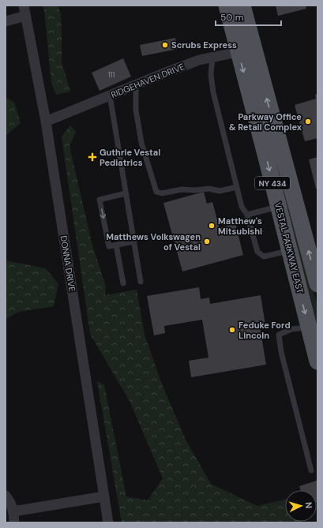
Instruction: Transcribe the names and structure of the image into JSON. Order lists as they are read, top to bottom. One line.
{"streets":{"main road":["NY 434","VESTAL PARKWAY EAST"],"street":["RIDGEHAVEN DRIVE","DONNA DRIVE"]},"crossings":[["RIDGEHAVEN DRIVE","VESTAL PARKWAY EAST"],["RIDGEHAVEN DRIVE","DONNA DRIVE"]],"places":{"other":["Scrubs Express","Parkway Office & Retail Complex","Matthew's Mitsubishi","Matthews Volkswagen of Vestal","Feduke Ford Lincoln"],"health":["Guthrie Vestal Pediatrics"]},"house_numbers":["111"],"scale_bar":"50 m","north":"right"}
